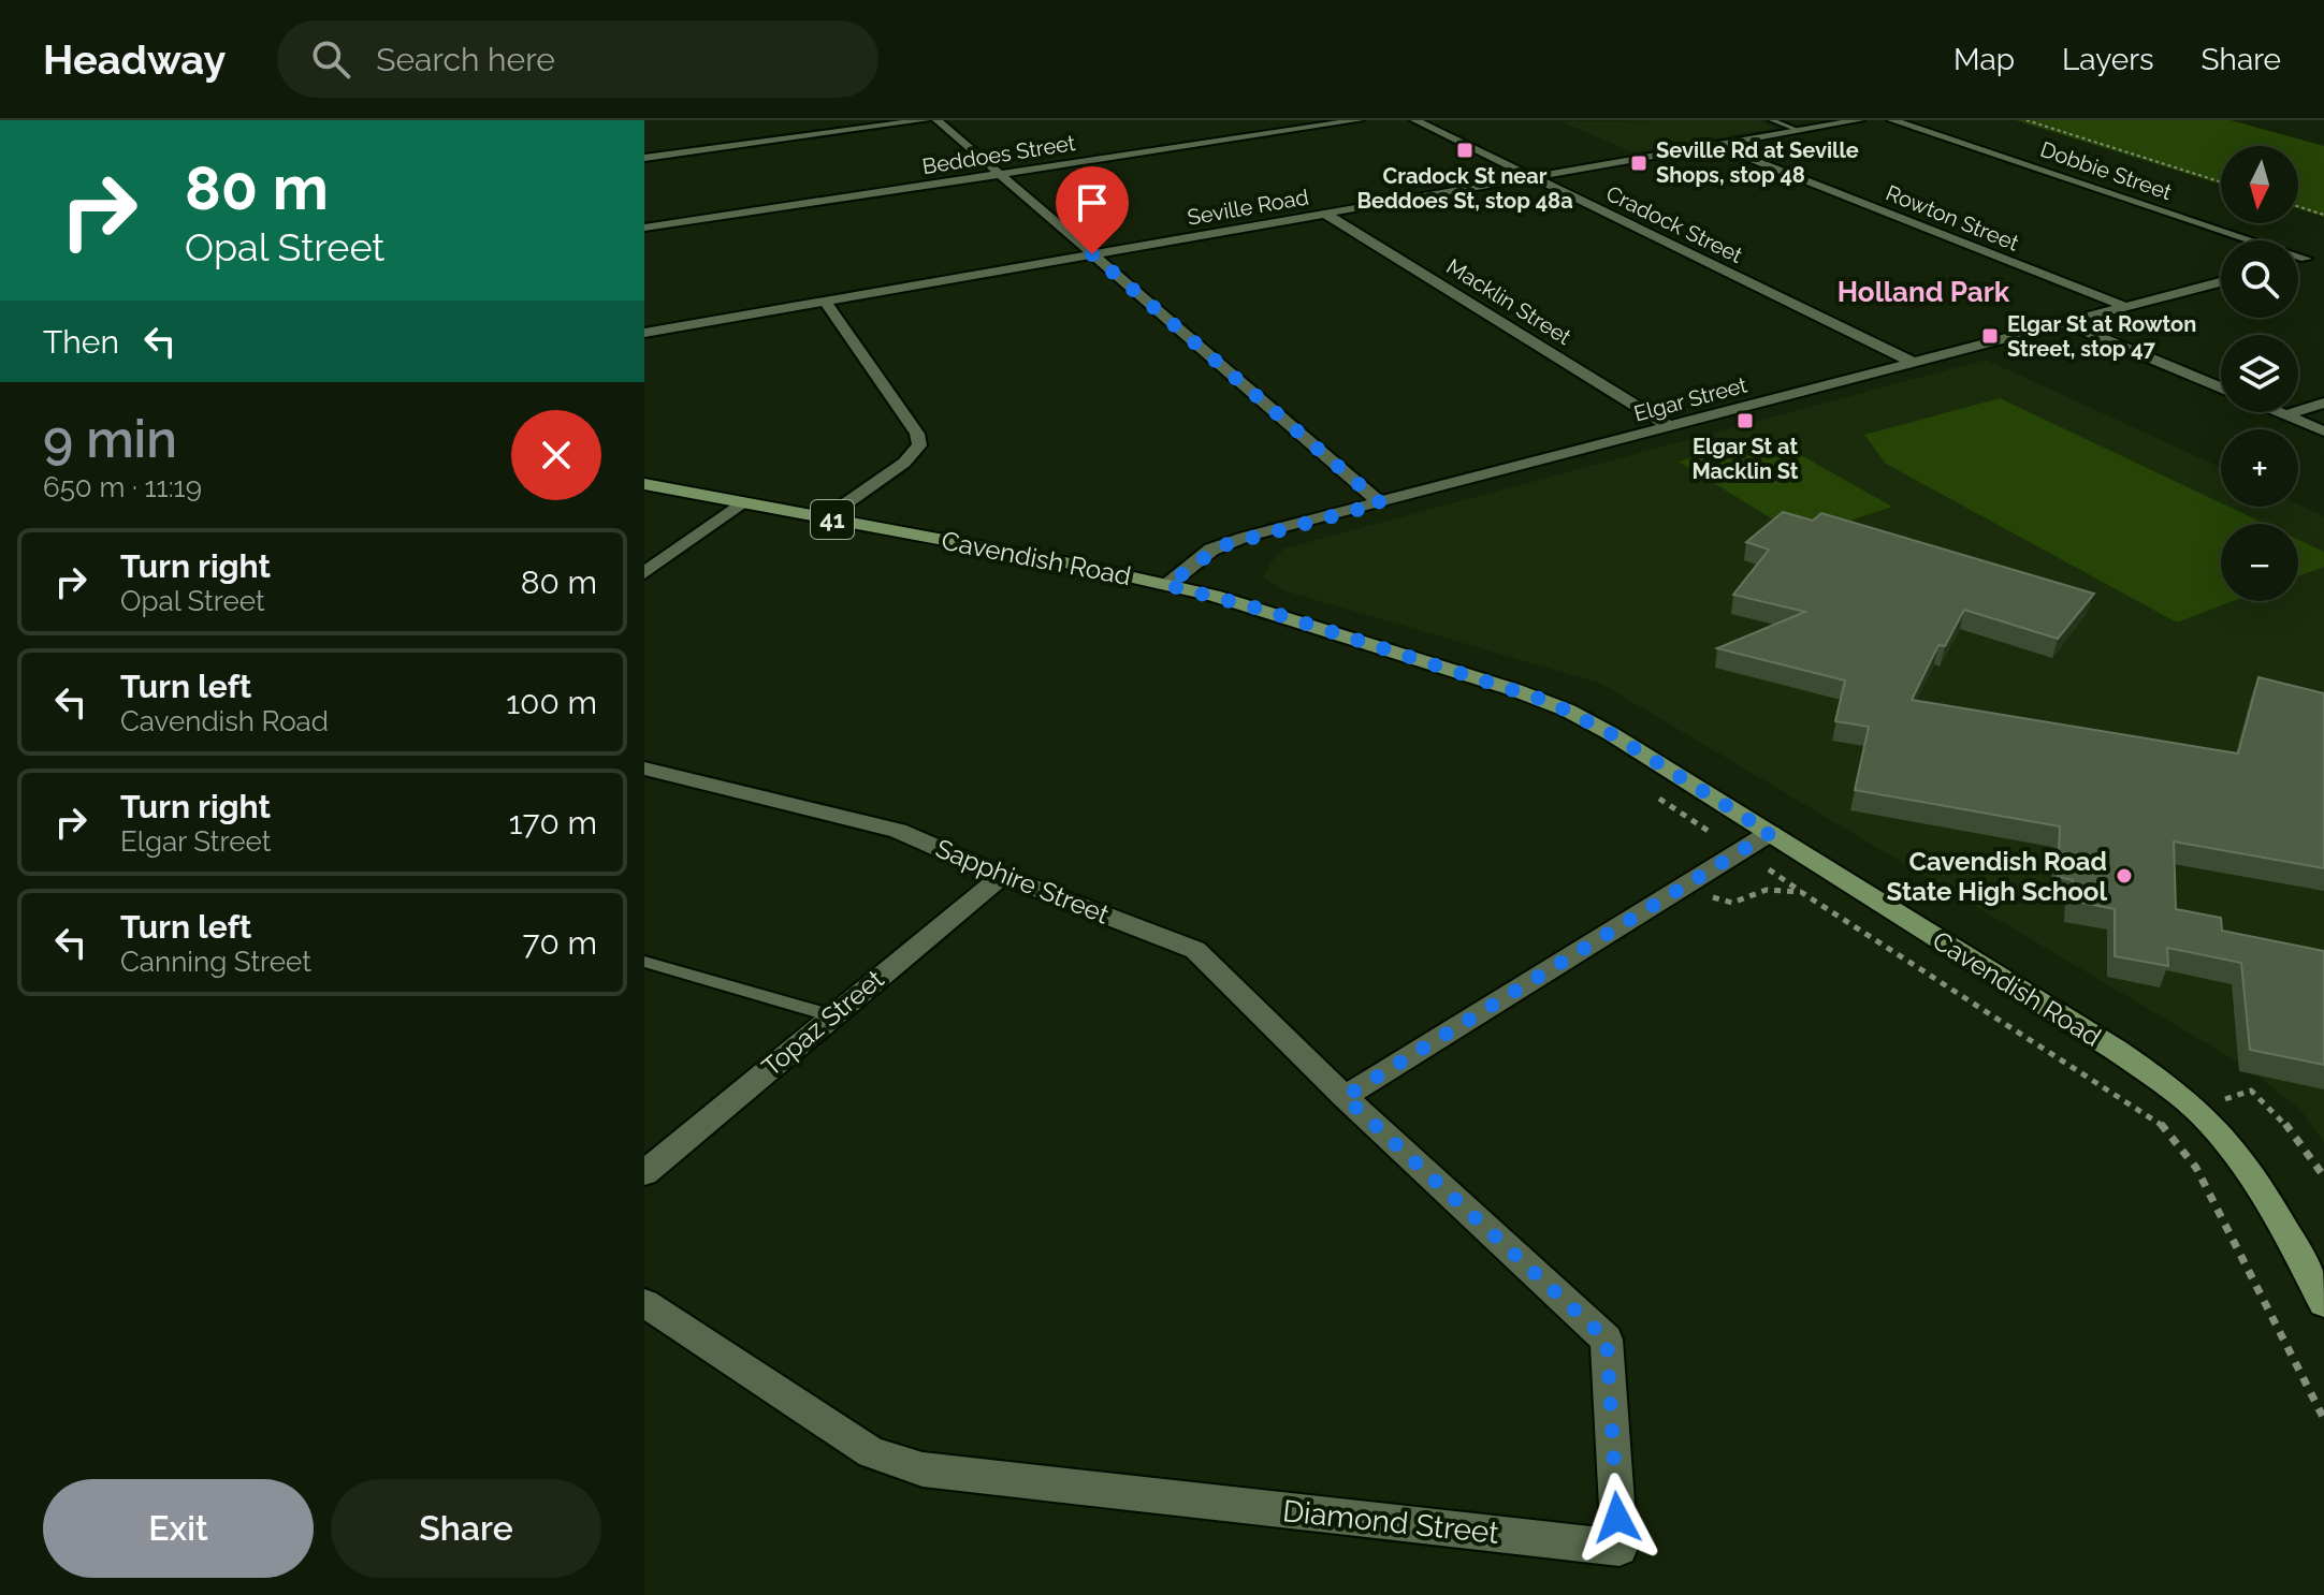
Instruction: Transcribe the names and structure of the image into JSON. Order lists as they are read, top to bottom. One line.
{"streets":{"main road":["41","Cavendish Road"],"street":["Beddoes Street","Dobbie Street","Seville Road","Rowton Street","Cradock Street","Macklin Street","Elgar Street","Sapphire Street","Topaz Street","Diamond Street"]},"crossings":[["Seville Road","Rowton Street"],["Seville Road","Cradock Street"],["Seville Road","Macklin Street"],["Rowton Street","Elgar Street"],["Cradock Street","Elgar Street"],["Macklin Street","Elgar Street"],["Elgar Street","Cavendish Road"],["Sapphire Street","Topaz Street"],["Sapphire Street","Diamond Street"]],"districts":["Holland Park"],"places":{"transit":["Cradock St near Beddoes St, stop 48a","Seville Rd at Seville Shops, stop 48","Elgar St at Rowton Street, stop 47","Elgar St at Macklin St"],"other":["Cavendish Road State High School"]},"north":"bottom","page":{"header":"Headway","search":"Search here","nav":["Map","Layers","Share"],"turn":["80 m","Opal Street"],"map_buttons":["+","−"],"then":"Then","heading":["9 min","650 m · 11:19"],"list":[{"name":"Turn right","note":"Opal Street","value":"80 m"},{"name":"Turn left","note":"Cavendish Road","value":"100 m"},{"name":"Turn right","note":"Elgar Street","value":"170 m"},{"name":"Turn left","note":"Canning Street","value":"70 m"}],"buttons":["Exit","Share"]}}
